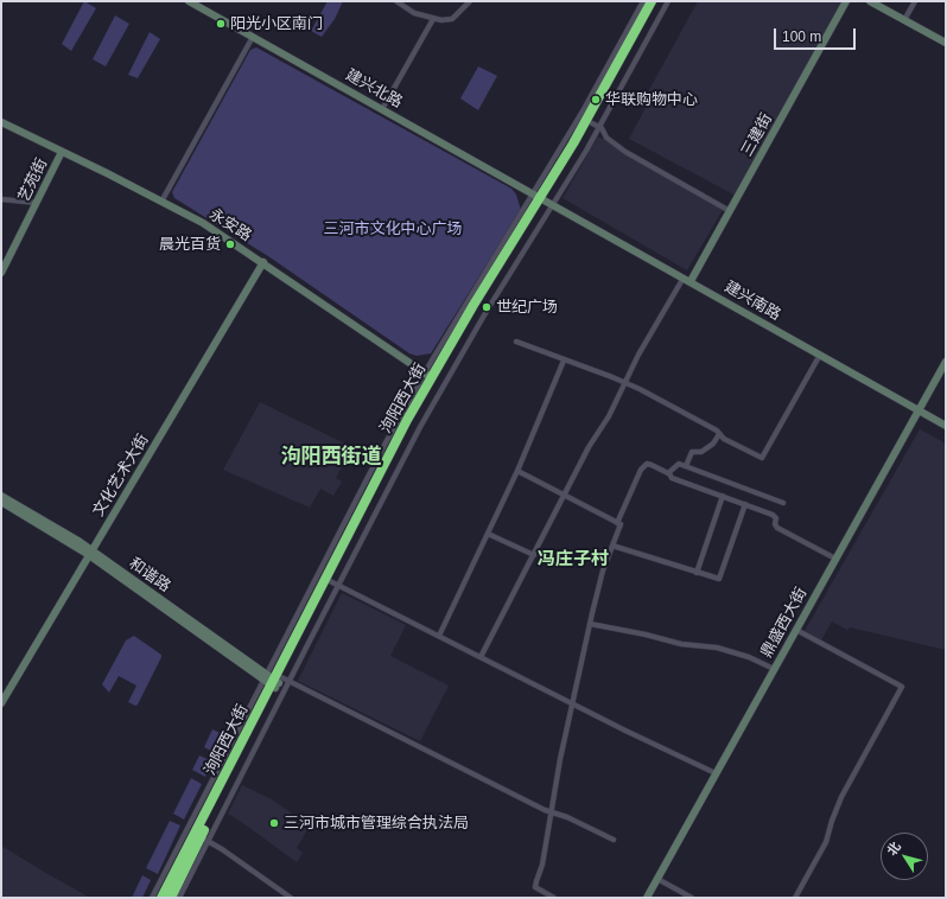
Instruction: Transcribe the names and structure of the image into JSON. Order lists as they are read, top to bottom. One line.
{"streets":{"highway":["泃阳西大街"],"street":["建兴北路","三建街","艺苑街","永安路","建兴南路","文化艺术大街","和谐路","鼎盛西大街"]},"crossings":[["建兴北路","建兴南路"],["建兴北路","泃阳西大街"],["三建街","建兴南路"],["艺苑街","永安路"],["永安路","泃阳西大街"],["永安路","文化艺术大街"],["建兴南路","泃阳西大街"],["建兴南路","鼎盛西大街"],["泃阳西大街","和谐路"],["文化艺术大街","和谐路"]],"districts":["泃阳西街道","冯庄子村"],"parks":["三河市文化中心广场"],"places":["阳光小区南门","华联购物中心","晨光百货","世纪广场","三河市城市管理综合执法局"],"scale_bar":"100 m","north":"top left"}
